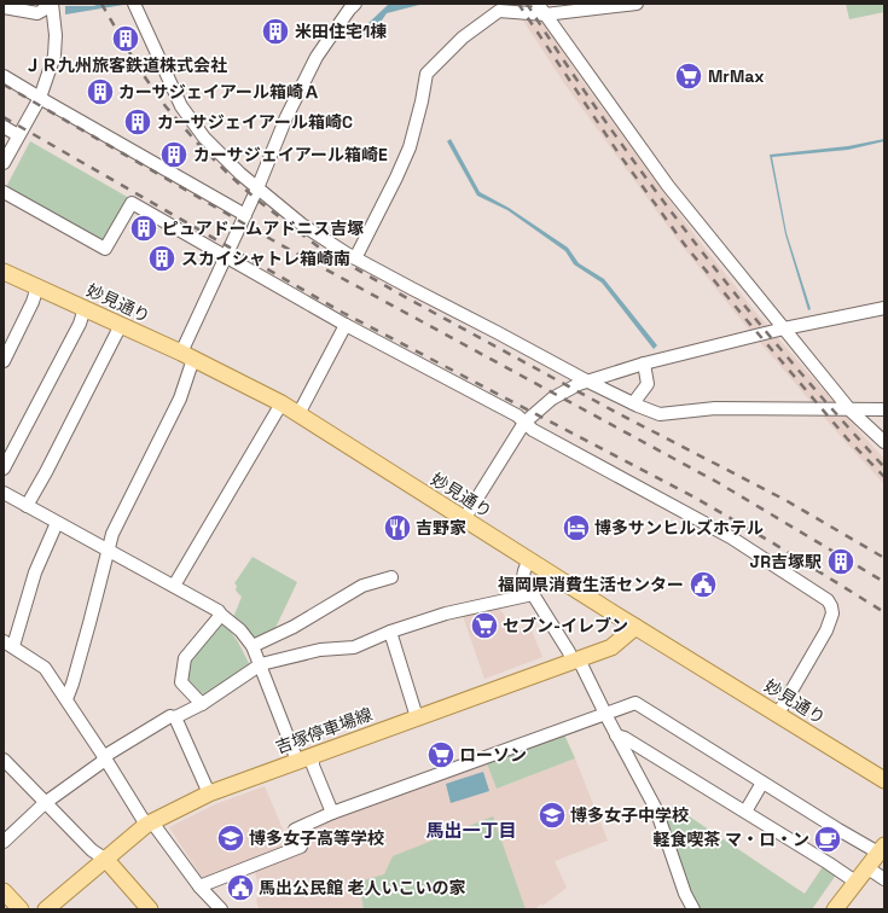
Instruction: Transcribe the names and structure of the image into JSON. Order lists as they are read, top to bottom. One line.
{"streets":{"main road":["妙見通り","吉塚停車場線"]},"crossings":[["妙見通り","吉塚停車場線"]],"districts":["馬出一丁目"],"places":{"building":["米田住宅1棟","ＪＲ九州旅客鉄道株式会社","カーサジェイアール箱崎Ａ","カーサジェイアール箱崎C","カーサジェイアール箱崎E","ピュアドームアドニス吉塚","スカイシャトレ箱崎南","JR吉塚駅"],"supermarket":["MrMax","セブン-イレブン","ローソン"],"restaurant":["吉野家"],"hotel":["博多サンヒルズホテル"],"public building":["福岡県消費生活センター","馬出公民館 老人いこいの家"],"school or university":["博多女子中学校","博多女子高等学校"],"cafe":["軽食喫茶 マ・ロ・ン"]}}
